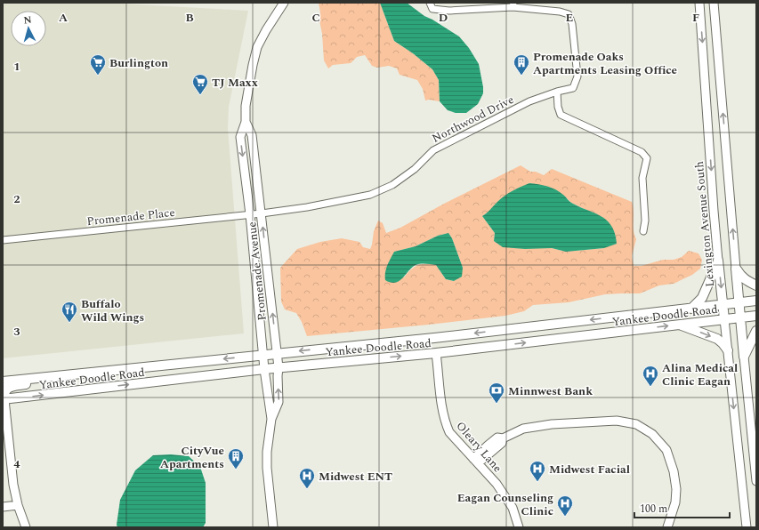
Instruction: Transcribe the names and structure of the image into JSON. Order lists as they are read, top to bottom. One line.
{"streets":{"main road":["Lexington Avenue South","Yankee Doodle Road"],"street":["Northwood Drive","Promenade Place","Promenade Avenue","Oleary Lane"]},"crossings":[["Northwood Drive","Promenade Place"],["Northwood Drive","Promenade Avenue"],["Promenade Place","Promenade Avenue"],["Lexington Avenue South","Yankee Doodle Road"],["Promenade Avenue","Yankee Doodle Road"],["Yankee Doodle Road","Oleary Lane"]],"places":{"supermarket":["Burlington","TJ Maxx"],"building":["Promenade Oaks Apartments Leasing Office","CityVue Apartments"],"restaurant":["Buffalo Wild Wings"],"hospital":["Alina Medical Clinic Eagan","Midwest Facial","Midwest ENT","Eagan Counseling Clinic"],"bank":["Minnwest Bank"]},"scale_bar":"100 m","north":"top","grid":{"columns":["A","B","C","D","E","F"],"rows":["1","2","3","4"]}}
